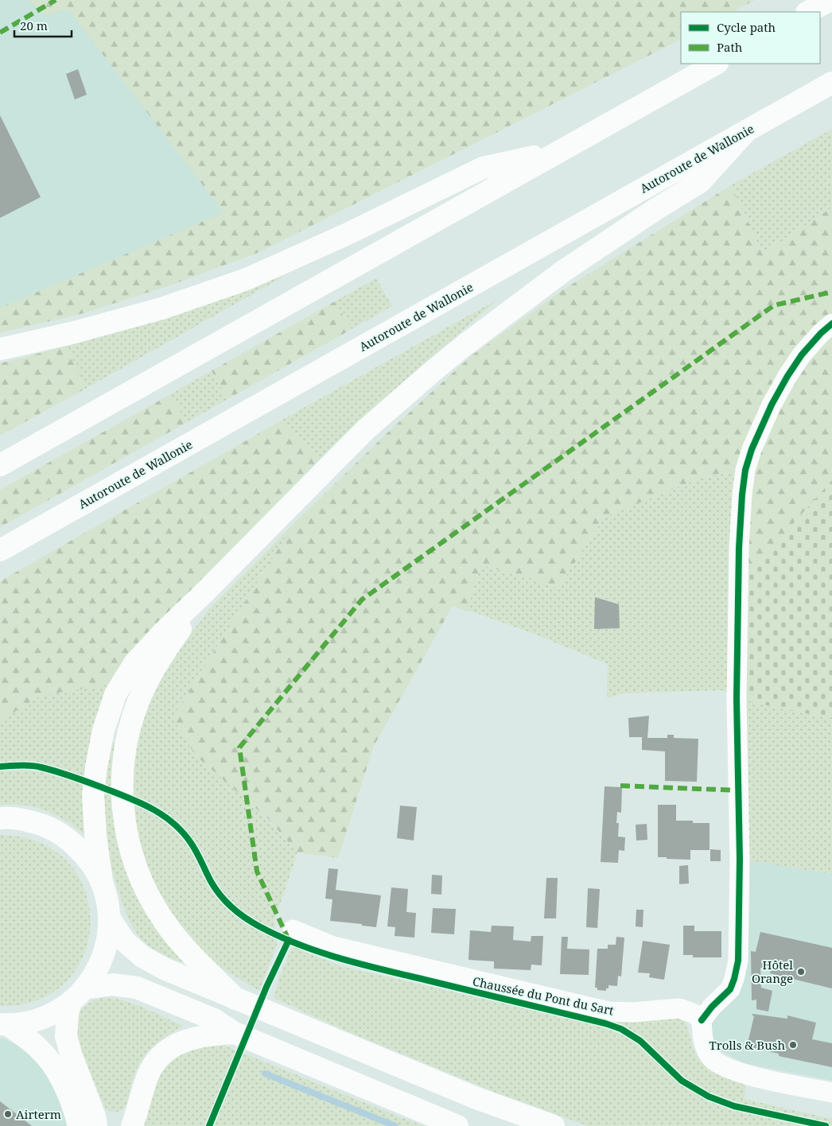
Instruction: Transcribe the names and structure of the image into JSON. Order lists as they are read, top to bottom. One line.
{"streets":{"main road":["Autoroute de Wallonie"],"street":["Chaussée du Pont du Sart"]},"places":["Hôtel Orange","Trolls & Bush","Airterm"],"legend":["Cycle path","Path"],"scale_bar":"20 m"}
